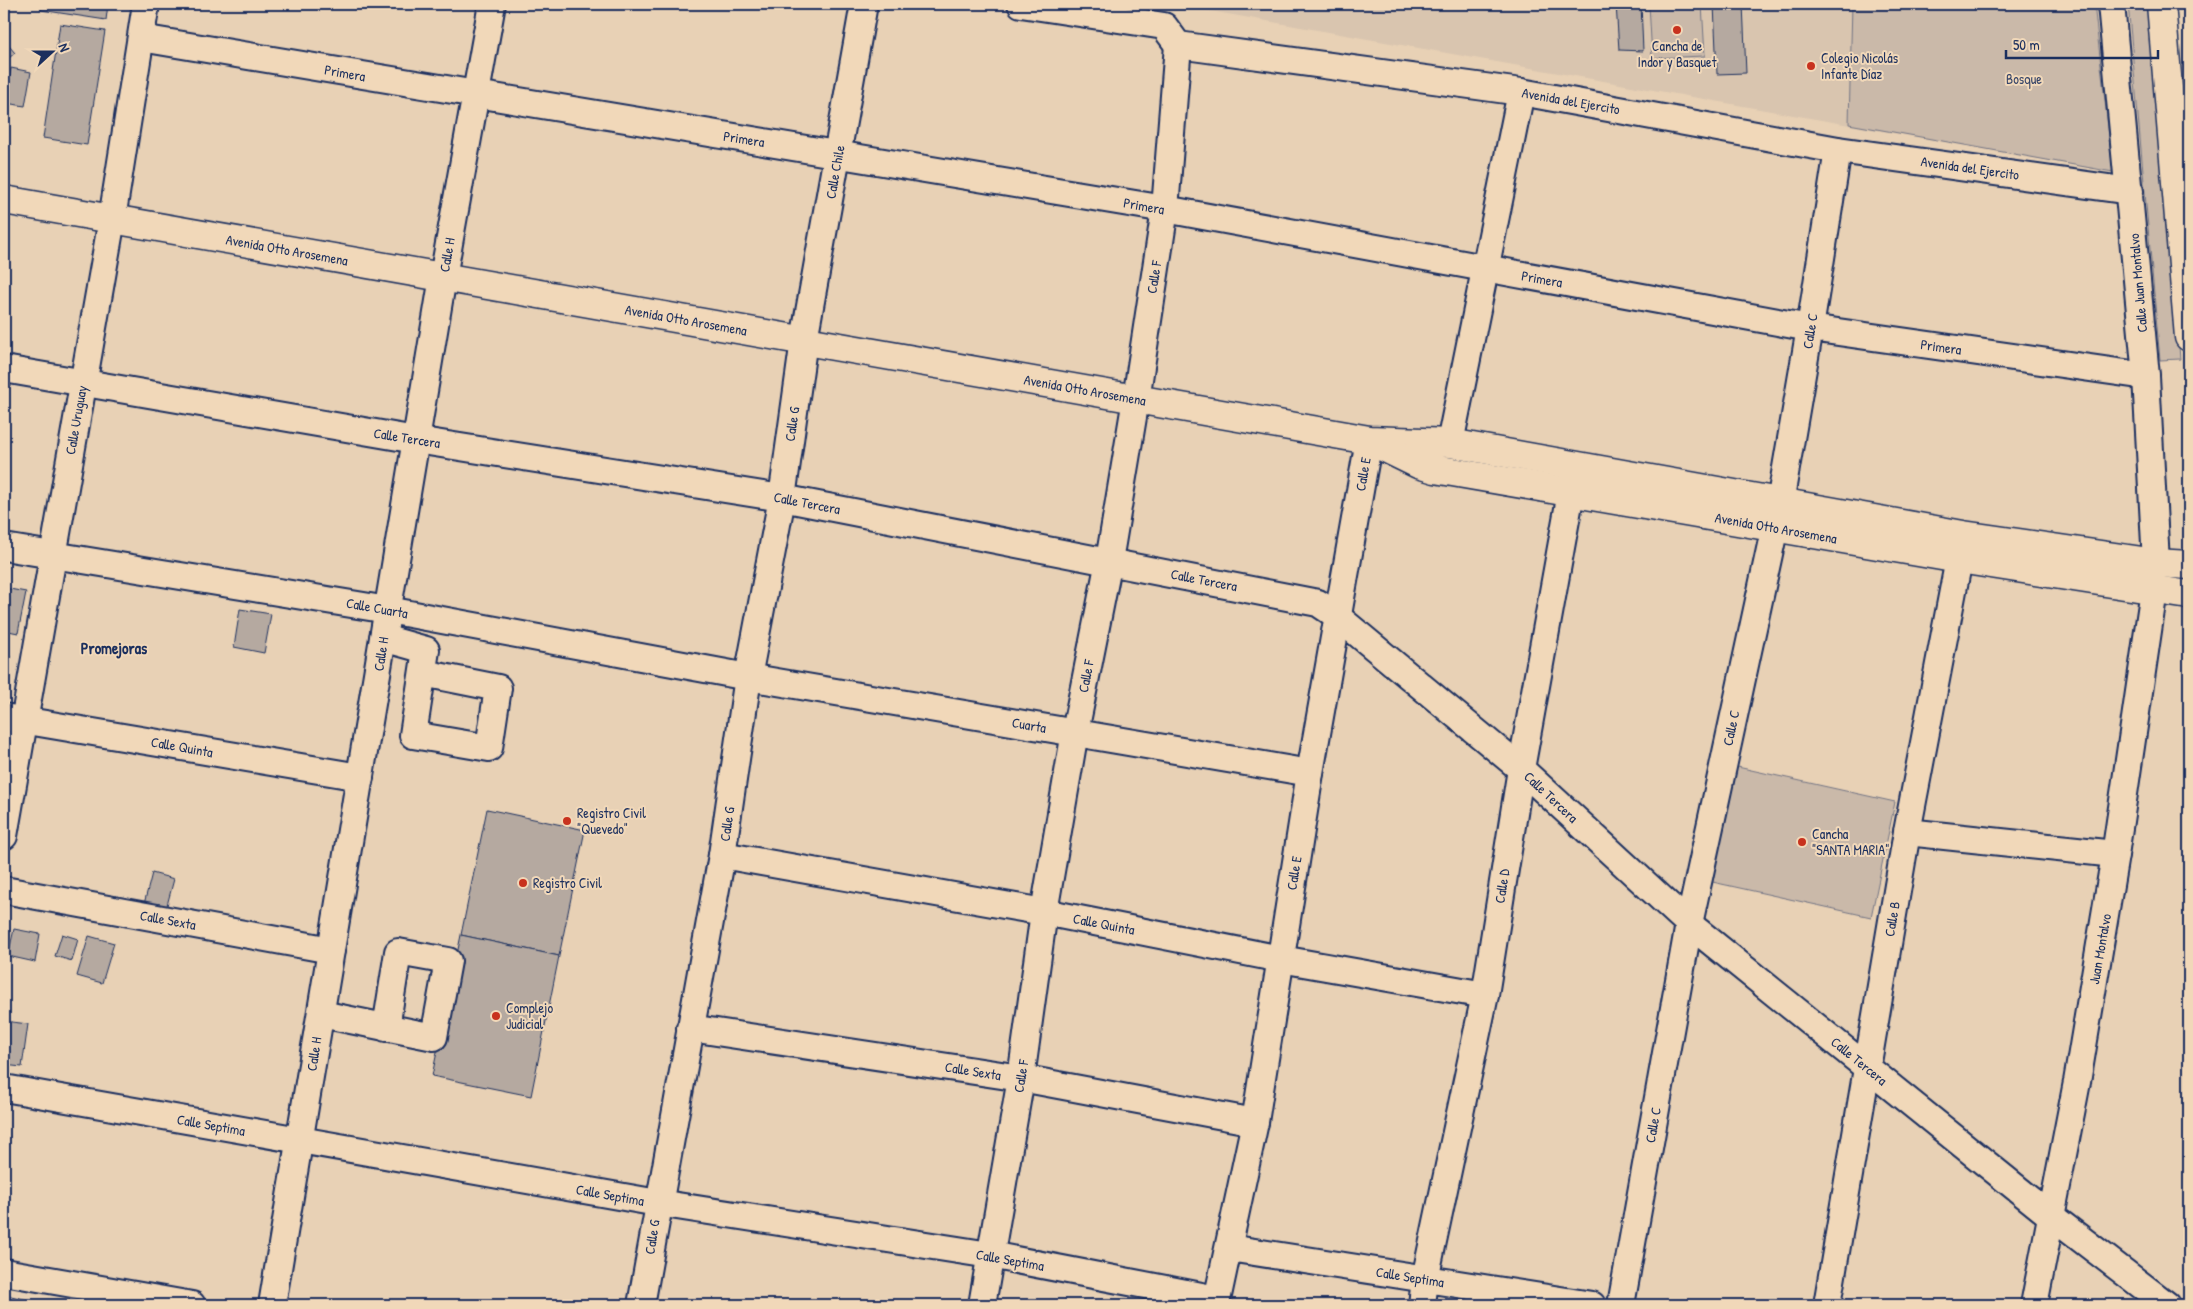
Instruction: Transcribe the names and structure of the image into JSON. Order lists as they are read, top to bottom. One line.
{"streets":{"main road":["Avenida Otto Arosemena"],"street":["Primera","Avenida del Ejercito","Calle Chile","Calle H","Calle F","Calle Juan Montalvo","Calle C","Calle Uruguay","Calle G","Calle Tercera","Calle E","Calle Cuarta","Cuarta","Calle Quinta","Calle D","Calle B","Calle Sexta","Juan Montalvo","Calle Septima"]},"crossings":[["Primera","Calle Chile"],["Primera","Calle H"],["Primera","Calle F"],["Primera","Calle Juan Montalvo"],["Primera","Calle C"],["Primera","Calle Uruguay"],["Avenida del Ejercito","Calle F"],["Avenida del Ejercito","Calle Juan Montalvo"],["Avenida del Ejercito","Calle C"],["Calle Chile","Avenida Otto Arosemena"],["Calle Chile","Calle G"],["Avenida Otto Arosemena","Calle H"],["Avenida Otto Arosemena","Calle F"],["Avenida Otto Arosemena","Calle Juan Montalvo"],["Avenida Otto Arosemena","Calle C"],["Avenida Otto Arosemena","Calle Uruguay"],["Avenida Otto Arosemena","Calle G"],["Avenida Otto Arosemena","Calle E"],["Avenida Otto Arosemena","Calle D"],["Avenida Otto Arosemena","Calle B"],["Avenida Otto Arosemena","Juan Montalvo"],["Calle H","Calle Tercera"],["Calle H","Calle Cuarta"],["Calle H","Calle Quinta"],["Calle H","Calle Sexta"],["Calle H","Calle Septima"],["Calle F","Calle Tercera"],["Calle F","Cuarta"],["Calle F","Calle Quinta"],["Calle F","Calle Sexta"],["Calle F","Calle Septima"],["Calle C","Calle Tercera"],["Calle Uruguay","Calle Tercera"],["Calle Uruguay","Calle Cuarta"],["Calle Uruguay","Calle Quinta"],["Calle G","Calle Tercera"],["Calle G","Calle Cuarta"],["Calle G","Cuarta"],["Calle G","Calle Quinta"],["Calle G","Calle Sexta"],["Calle G","Calle Septima"],["Calle Tercera","Calle E"],["Calle Tercera","Calle D"],["Calle Tercera","Calle B"],["Calle Tercera","Juan Montalvo"],["Calle E","Cuarta"],["Calle E","Calle Quinta"],["Calle E","Calle Sexta"],["Calle E","Calle Septima"],["Calle Cuarta","Cuarta"],["Calle Quinta","Calle D"],["Calle D","Calle Septima"]],"districts":["Promejoras"],"parks":["Bosque"],"places":["Cancha de Indor y Basquet","Colegio Nicolás Infante Díaz","Registro Civil \"Quevedo\"","Cancha \"SANTA MARIA\"","Registro Civil","Complejo Judicial"],"scale_bar":"50 m","north":"right"}
